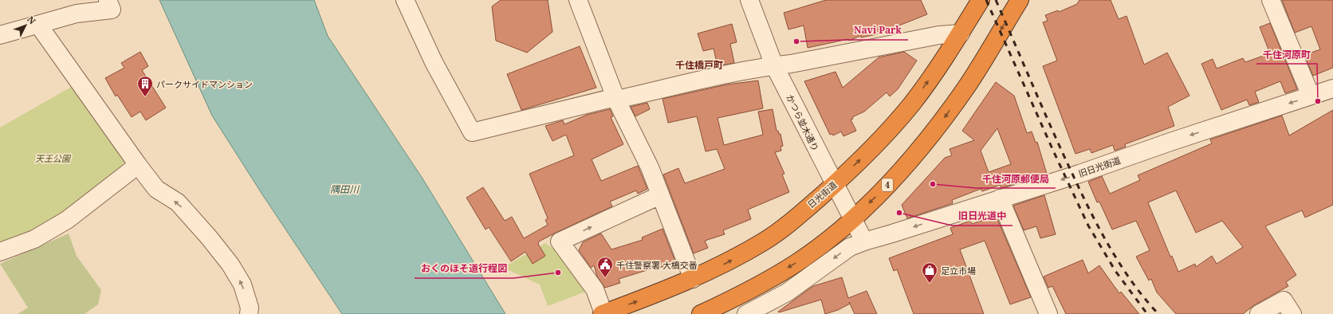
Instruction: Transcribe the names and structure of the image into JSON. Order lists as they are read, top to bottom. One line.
{"streets":{"highway":["4","日光街道"],"street":["かつら並木通り","旧日光街道"]},"crossings":[["かつら並木通り","旧日光街道"],["かつら並木通り","4"],["かつら並木通り","日光街道"]],"one_way":["旧日光街道"],"districts":["千住橋戸町"],"water":["隅田川"],"parks":["天王公園"],"places":{"other":["Navi Park","千住河原町","千住河原郵便局","旧日光道中","おくのほそ道行程図"],"building":["パークサイドマンション"],"public building":["千住警察署 大橋交番"],"shop":["足立市場"]},"north":"top right"}
